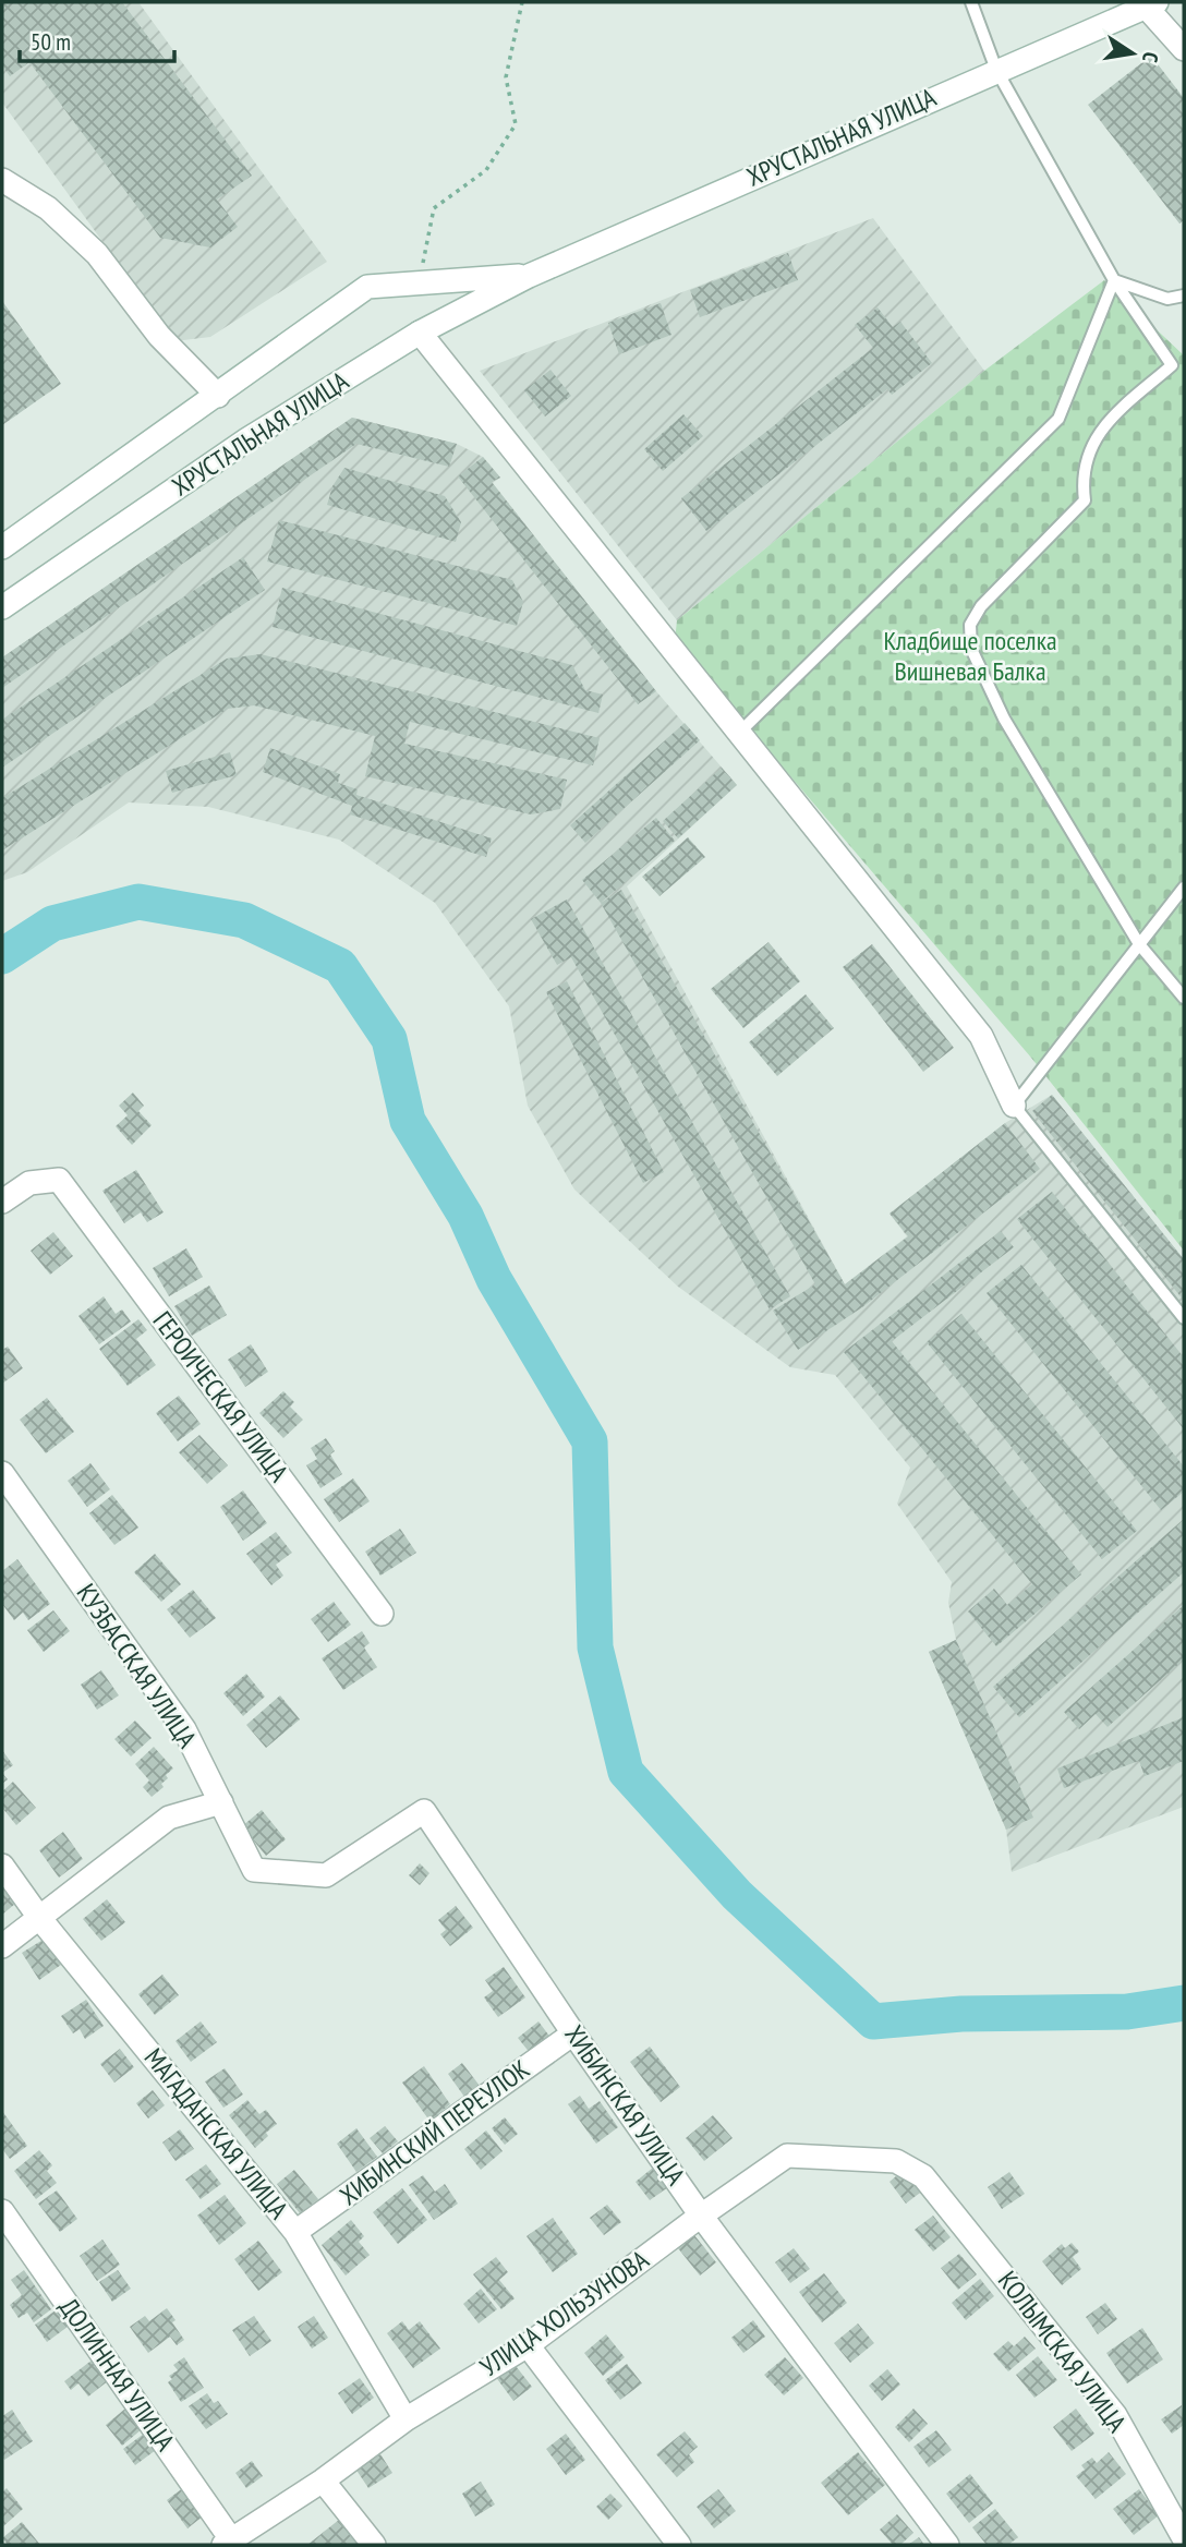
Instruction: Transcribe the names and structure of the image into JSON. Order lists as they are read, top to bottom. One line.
{"streets":{"street":["ХРУСТАЛЬНАЯ УЛИЦА","ГЕРОИЧЕСКАЯ УЛИЦА","КУЗБАССКАЯ УЛИЦА","ХИБИНСКАЯ УЛИЦА","ХИБИНСКИЙ ПЕРЕУЛОК","МАГАДАНСКАЯ УЛИЦА","УЛИЦА ХОЛЬЗУНОВА","КОЛЫМСКАЯ УЛИЦА","ДОЛИННАЯ УЛИЦА"]},"crossings":[["КУЗБАССКАЯ УЛИЦА","ХИБИНСКАЯ УЛИЦА"],["ХИБИНСКАЯ УЛИЦА","ХИБИНСКИЙ ПЕРЕУЛОК"],["ХИБИНСКАЯ УЛИЦА","УЛИЦА ХОЛЬЗУНОВА"],["ХИБИНСКИЙ ПЕРЕУЛОК","МАГАДАНСКАЯ УЛИЦА"],["МАГАДАНСКАЯ УЛИЦА","УЛИЦА ХОЛЬЗУНОВА"],["УЛИЦА ХОЛЬЗУНОВА","КОЛЫМСКАЯ УЛИЦА"],["УЛИЦА ХОЛЬЗУНОВА","ДОЛИННАЯ УЛИЦА"]],"parks":["Кладбище поселка Вишневая Балка"],"scale_bar":"50 m","north":"right"}
